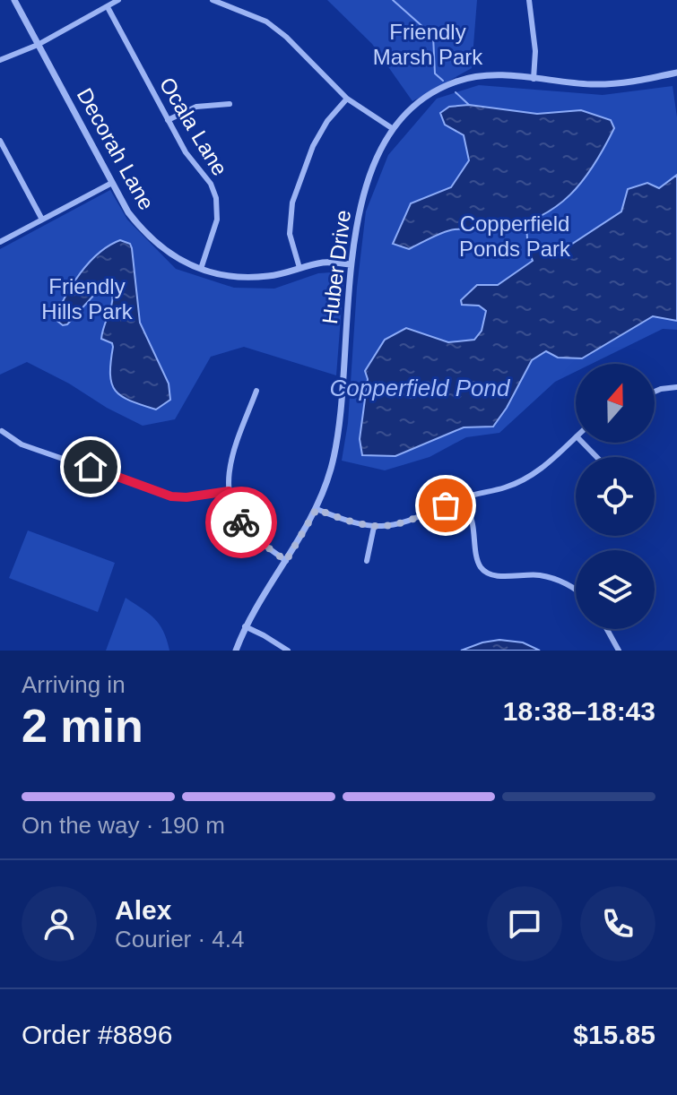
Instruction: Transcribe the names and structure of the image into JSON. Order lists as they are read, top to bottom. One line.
{"streets":{"street":["Ocala Lane","Decorah Lane","Huber Drive"]},"crossings":[["Ocala Lane","Decorah Lane"],["Decorah Lane","Huber Drive"]],"water":["Copperfield Pond"],"parks":["Friendly Marsh Park","Copperfield Ponds Park","Friendly Hills Park"],"north":"top","page":{"heading":["2 min","Arriving in","18:38–18:43"],"panel":["Alex","Courier · 4.4","Order #8896","$15.85"],"bar":"On the way · 190 m"}}
